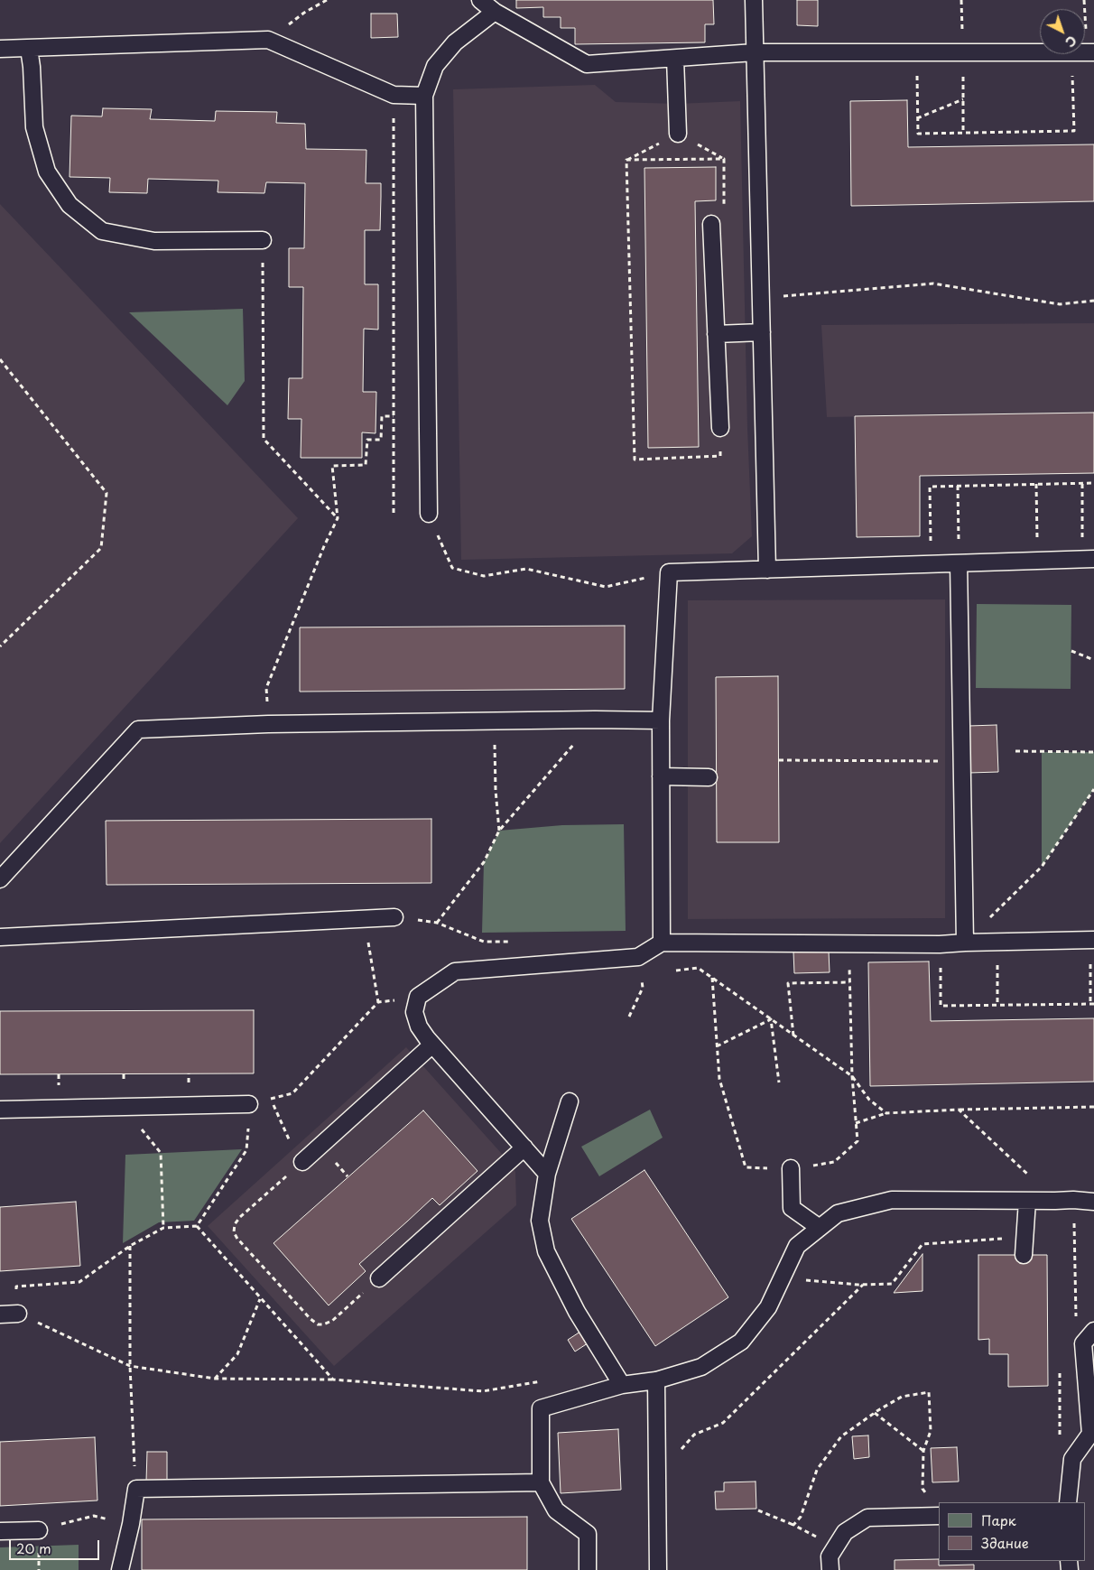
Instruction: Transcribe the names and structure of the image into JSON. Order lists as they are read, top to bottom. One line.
{"legend":["Парк","Здание"],"scale_bar":"20 m","north":"bottom right"}
